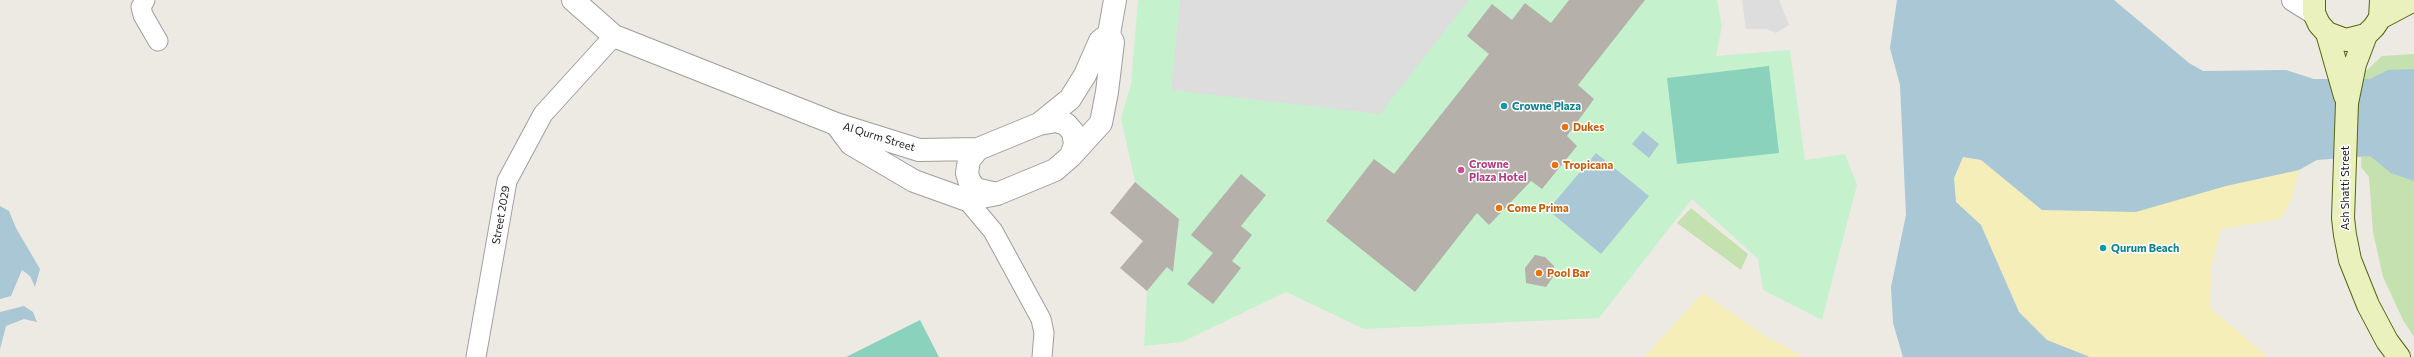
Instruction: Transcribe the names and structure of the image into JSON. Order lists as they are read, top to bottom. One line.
{"streets":{"main road":["Ash Shatti Street"],"street":["Al Qurm Street","Street 2029"]},"crossings":[["Al Qurm Street","Street 2029"]],"places":["Crowne Plaza","Dukes","Tropicana","Crowne Plaza Hotel","Come Prima","Qurum Beach","Pool Bar"]}
